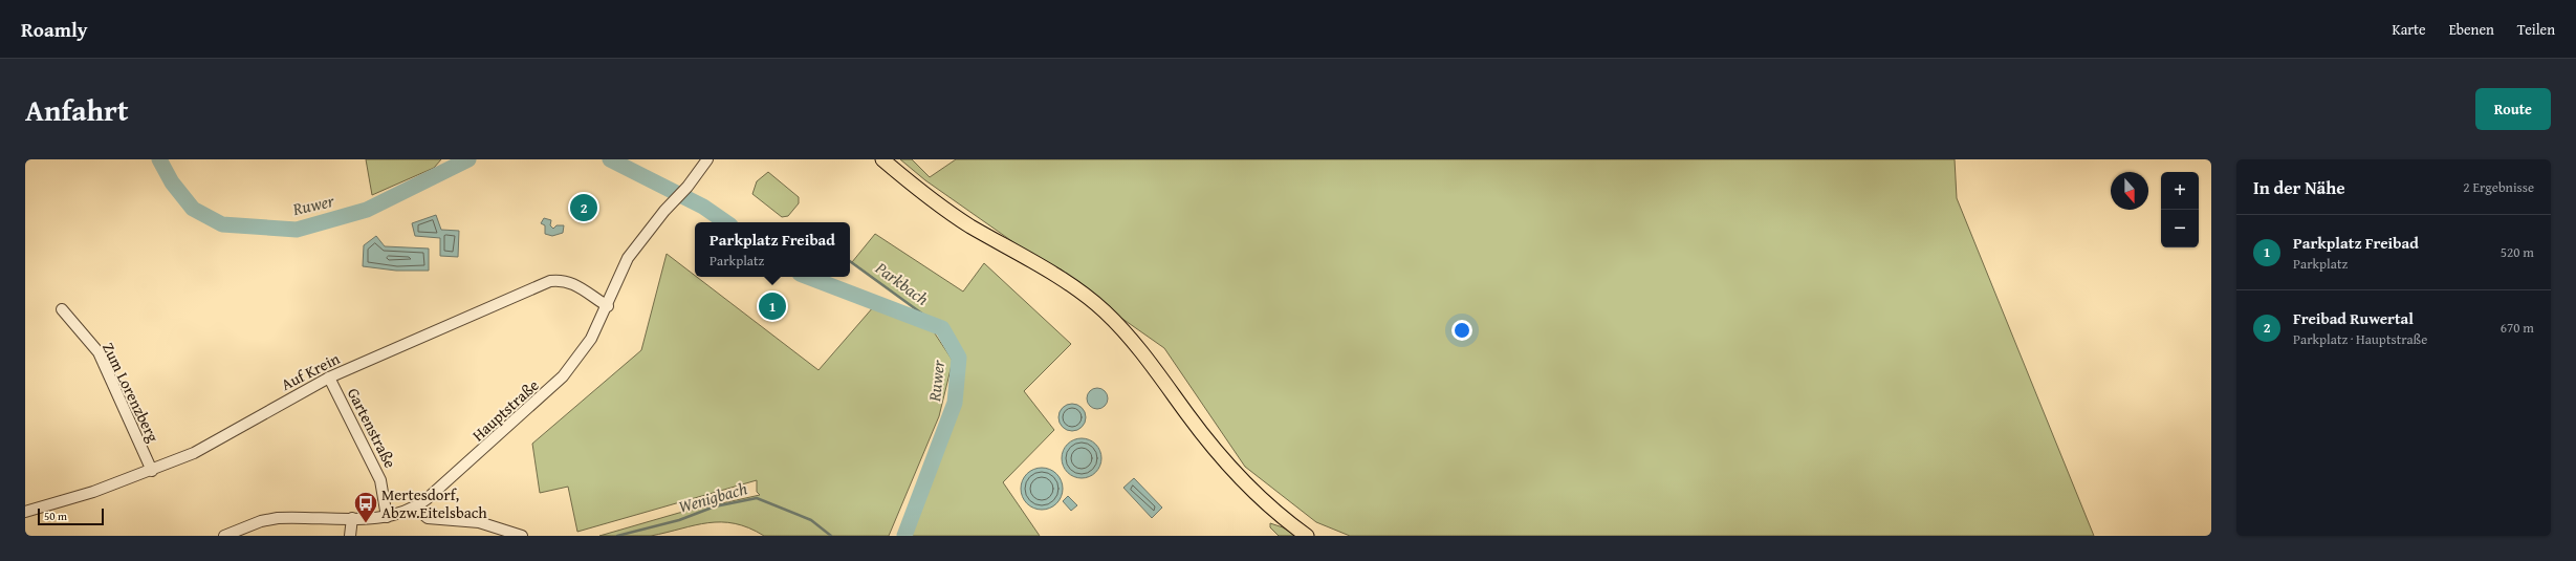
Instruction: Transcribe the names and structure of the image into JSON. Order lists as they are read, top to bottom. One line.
{"streets":{"street":["Auf Krein","Zum Lorenzberg","Hauptstraße","Gartenstraße"]},"crossings":[["Auf Krein","Zum Lorenzberg"],["Auf Krein","Hauptstraße"],["Auf Krein","Gartenstraße"],["Hauptstraße","Gartenstraße"]],"water":["Ruwer","Parkbach","Wenigbach"],"places":{"bus stop":["Mertesdorf, Abzw.Eitelsbach"]},"scale_bar":"50 m","north":"bottom","page":{"header":"Roamly","nav":["Karte","Ebenen","Teilen"],"title":"Anfahrt","buttons":"Route","heading":["In der Nähe","2 Ergebnisse"],"map_buttons":["+","−"],"pins":["2","1"],"list":[{"mark":"1","name":"Parkplatz Freibad","note":"Parkplatz","value":"520 m"},{"mark":"2","name":"Freibad Ruwertal","note":"Parkplatz · Hauptstraße","value":"670 m"}],"popup":["Parkplatz Freibad","Parkplatz"],"scale":"50 m"}}
